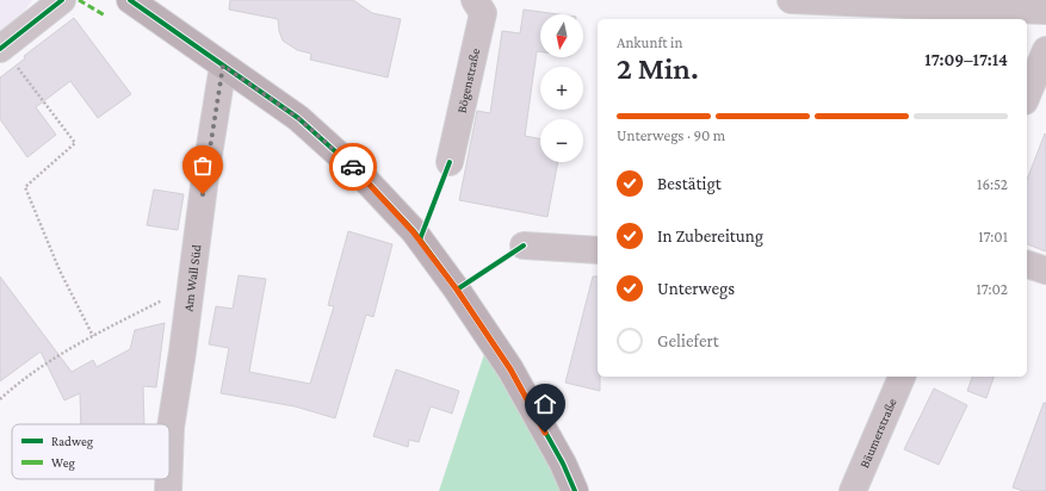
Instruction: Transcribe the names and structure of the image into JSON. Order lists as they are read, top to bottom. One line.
{"streets":{"street":["Bögenstraße","Am Wall Süd","Bäumerstraße"]},"legend":["Radweg","Weg"],"north":"bottom","page":{"map_buttons":["+","−"],"heading":["2 Min.","Ankunft in","17:09–17:14"],"bar":"Unterwegs · 90 m","list":[["Bestätigt","16:52"],["In Zubereitung","17:01"],["Unterwegs","17:02"],"Geliefert"]}}
